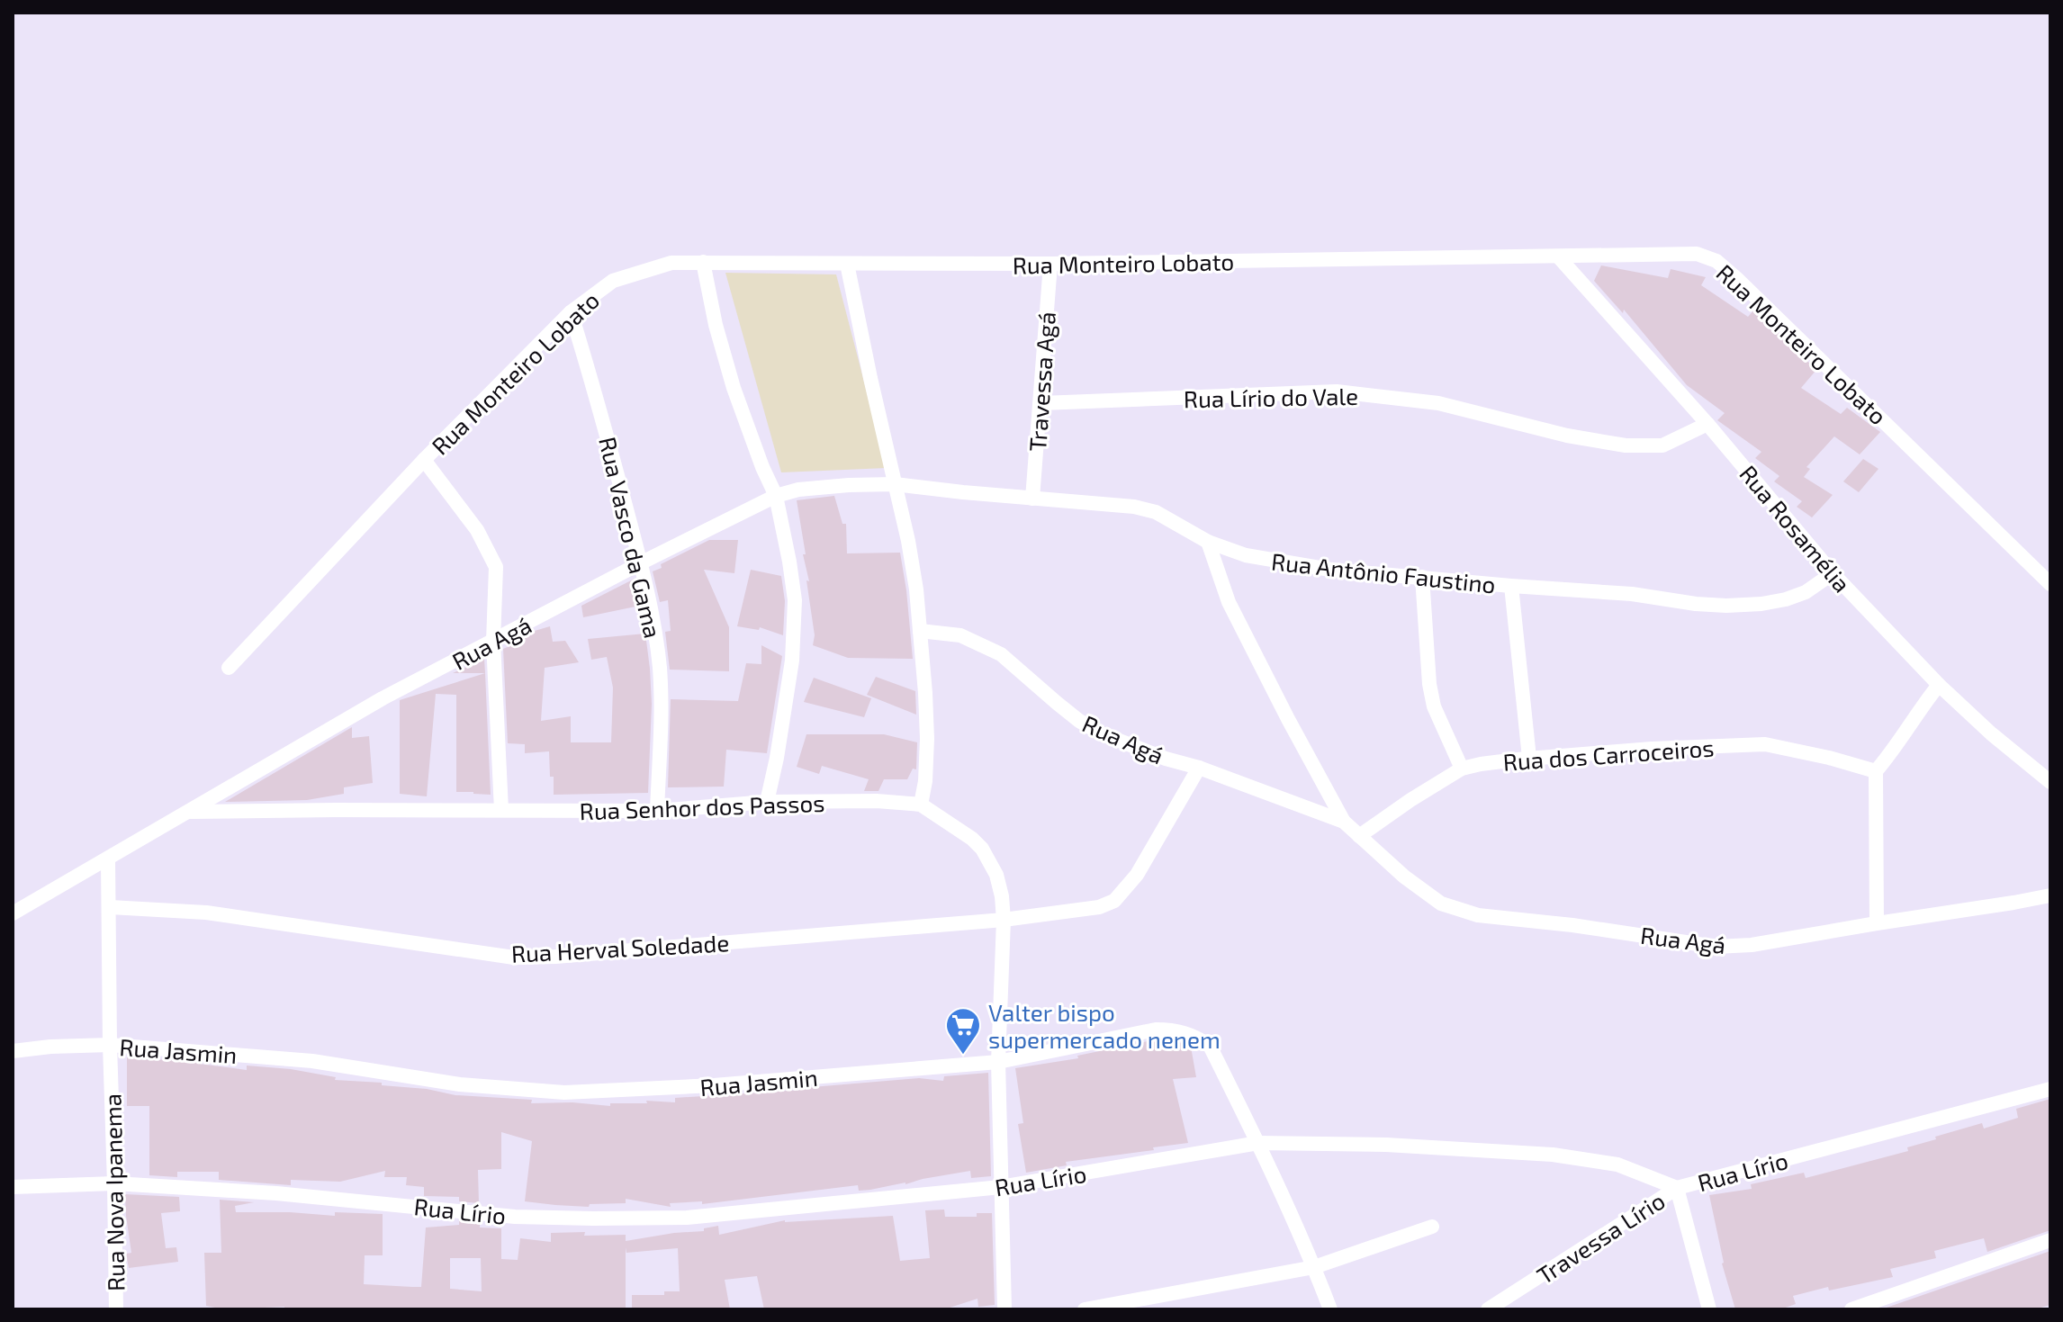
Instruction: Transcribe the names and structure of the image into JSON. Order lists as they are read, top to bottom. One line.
{"streets":{"street":["Rua Monteiro Lobato","Travessa Agá","Rua Lírio do Vale","Rua Rosamélia","Rua Vasco da Gama","Rua Antônio Faustino","Rua Agá","Rua dos Carroceiros","Rua Senhor dos Passos","Rua Herval Soledade","Rua Jasmin","Rua Lírio","Rua Nova Ipanema","Travessa Lírio"]},"crossings":[["Rua Monteiro Lobato","Travessa Agá"],["Rua Monteiro Lobato","Rua Rosamélia"],["Rua Monteiro Lobato","Rua Vasco da Gama"],["Travessa Agá","Rua Lírio do Vale"],["Travessa Agá","Rua Antônio Faustino"],["Rua Lírio do Vale","Rua Rosamélia"],["Rua Rosamélia","Rua Antônio Faustino"],["Rua Vasco da Gama","Rua Agá"],["Rua Vasco da Gama","Rua Senhor dos Passos"],["Rua Antônio Faustino","Rua Agá"],["Rua Agá","Rua dos Carroceiros"],["Rua Agá","Rua Senhor dos Passos"],["Rua Agá","Rua Herval Soledade"],["Rua Agá","Rua Nova Ipanema"],["Rua Senhor dos Passos","Rua Herval Soledade"],["Rua Senhor dos Passos","Rua Jasmin"],["Rua Senhor dos Passos","Rua Lírio"],["Rua Herval Soledade","Rua Nova Ipanema"],["Rua Jasmin","Rua Lírio"],["Rua Jasmin","Rua Nova Ipanema"],["Rua Lírio","Rua Nova Ipanema"],["Rua Lírio","Travessa Lírio"]],"places":{"supermarket":["Valter bispo supermercado nenem"]}}
